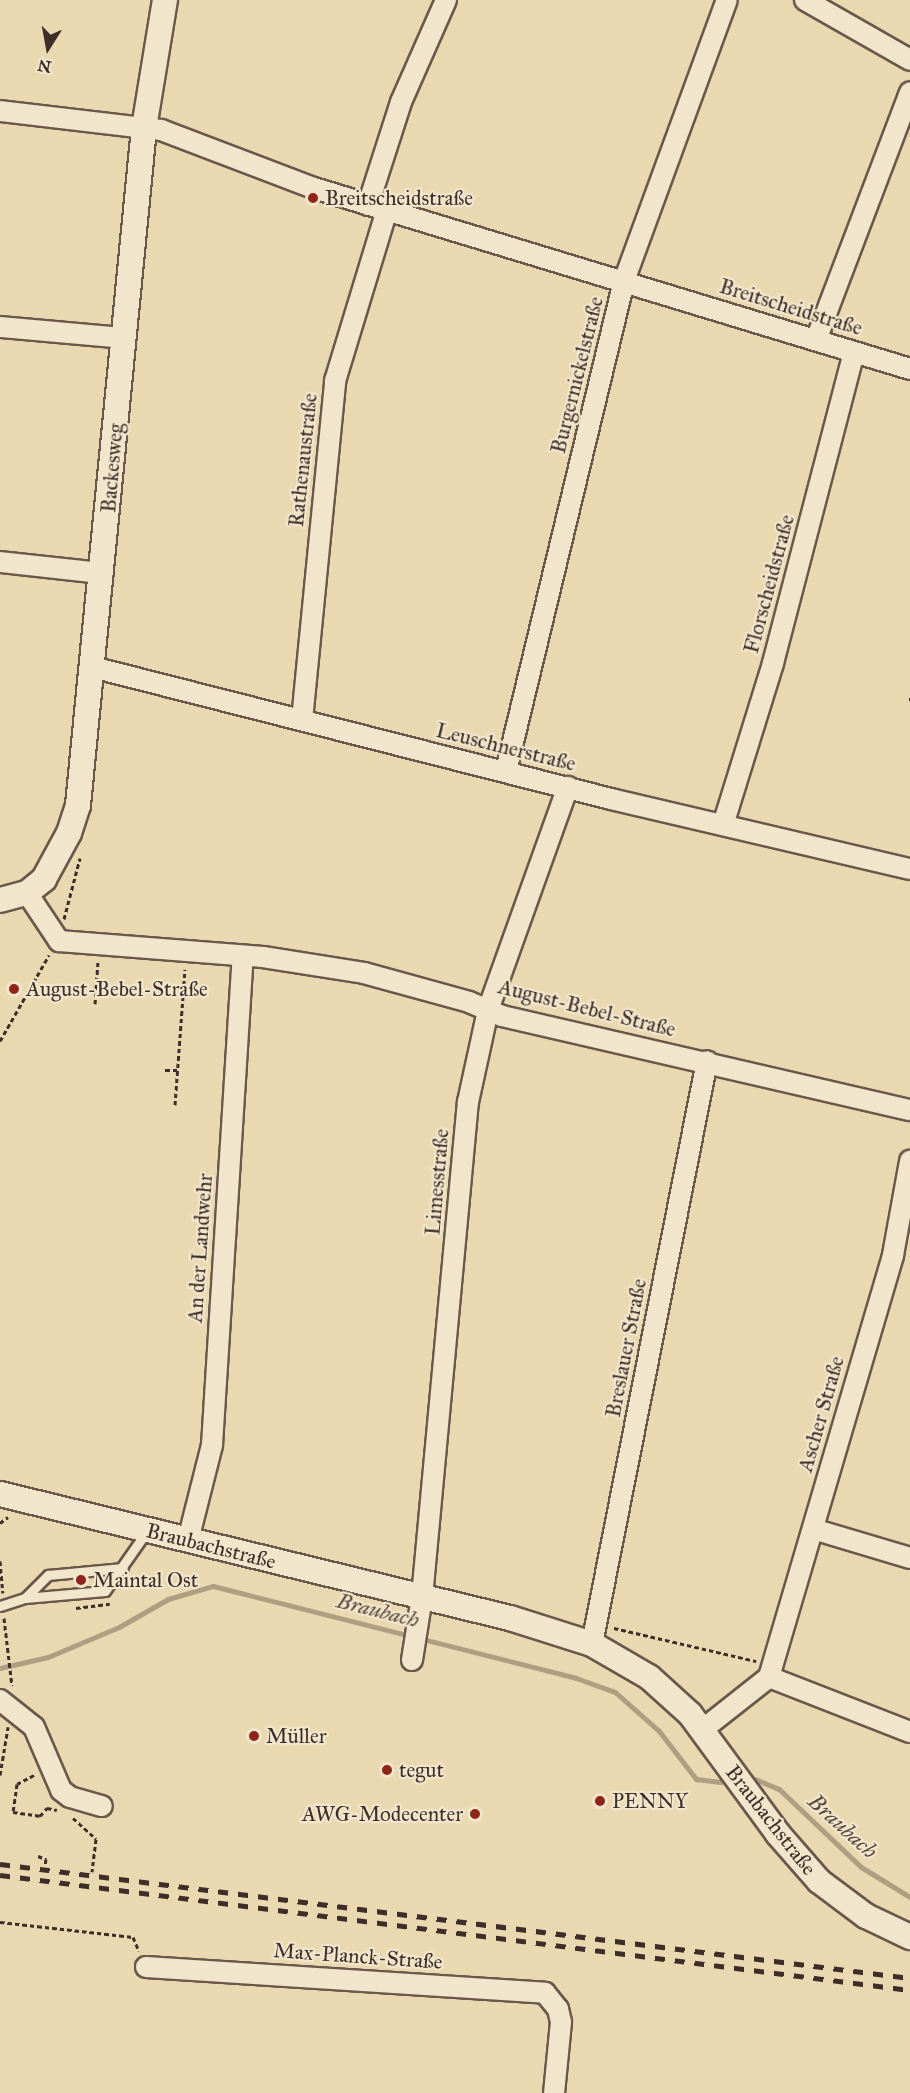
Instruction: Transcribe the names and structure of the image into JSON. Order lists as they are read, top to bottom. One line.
{"streets":{"street":["Breitscheidstraße","Burgernickelstraße","Rathenaustraße","Backesweg","Florscheidstraße","Leuschnerstraße","August-Bebel-Straße","Limesstraße","An der Landwehr","Breslauer Straße","Ascher Straße","Braubachstraße","Max-Planck-Straße"]},"crossings":[["Breitscheidstraße","Burgernickelstraße"],["Breitscheidstraße","Rathenaustraße"],["Breitscheidstraße","Backesweg"],["Breitscheidstraße","Florscheidstraße"],["Burgernickelstraße","Leuschnerstraße"],["Rathenaustraße","Leuschnerstraße"],["Backesweg","Leuschnerstraße"],["Florscheidstraße","Leuschnerstraße"],["Leuschnerstraße","Limesstraße"],["August-Bebel-Straße","Limesstraße"],["August-Bebel-Straße","An der Landwehr"],["August-Bebel-Straße","Breslauer Straße"],["Limesstraße","Braubachstraße"],["An der Landwehr","Braubachstraße"],["Breslauer Straße","Braubachstraße"]],"water":["Braubach"],"places":["Breitscheidstraße","August-Bebel-Straße","Maintal Ost","Müller","tegut","PENNY","AWG-Modecenter"],"north":"bottom"}
